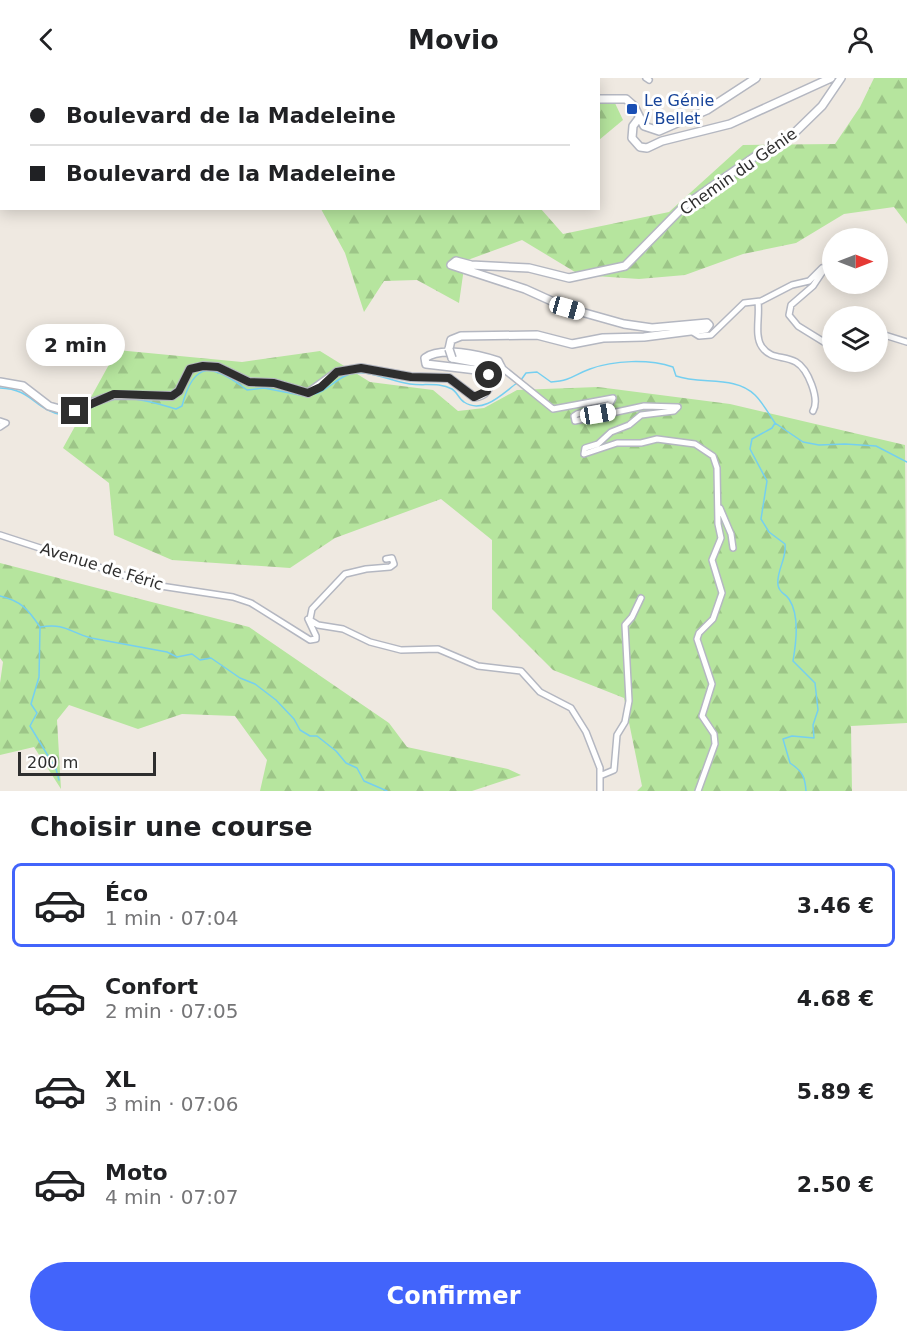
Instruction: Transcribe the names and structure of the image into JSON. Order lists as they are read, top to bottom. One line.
{"streets":{"street":["Chemin du Génie","Avenue de Féric"]},"places":{"transit":["Le Génie / Bellet"]},"scale_bar":"200 m","north":"right","page":{"header":"Movio","banner":["Boulevard de la Madeleine","Boulevard de la Madeleine"],"bubble":"2 min","scale":"200 m","heading":"Choisir une course","list":[{"name":"Éco","note":"1 min · 07:04","value":"3.46 €"},{"name":"Confort","note":"2 min · 07:05","value":"4.68 €"},{"name":"XL","note":"3 min · 07:06","value":"5.89 €"},{"name":"Moto","note":"4 min · 07:07","value":"2.50 €"}],"buttons":"Confirmer"}}
